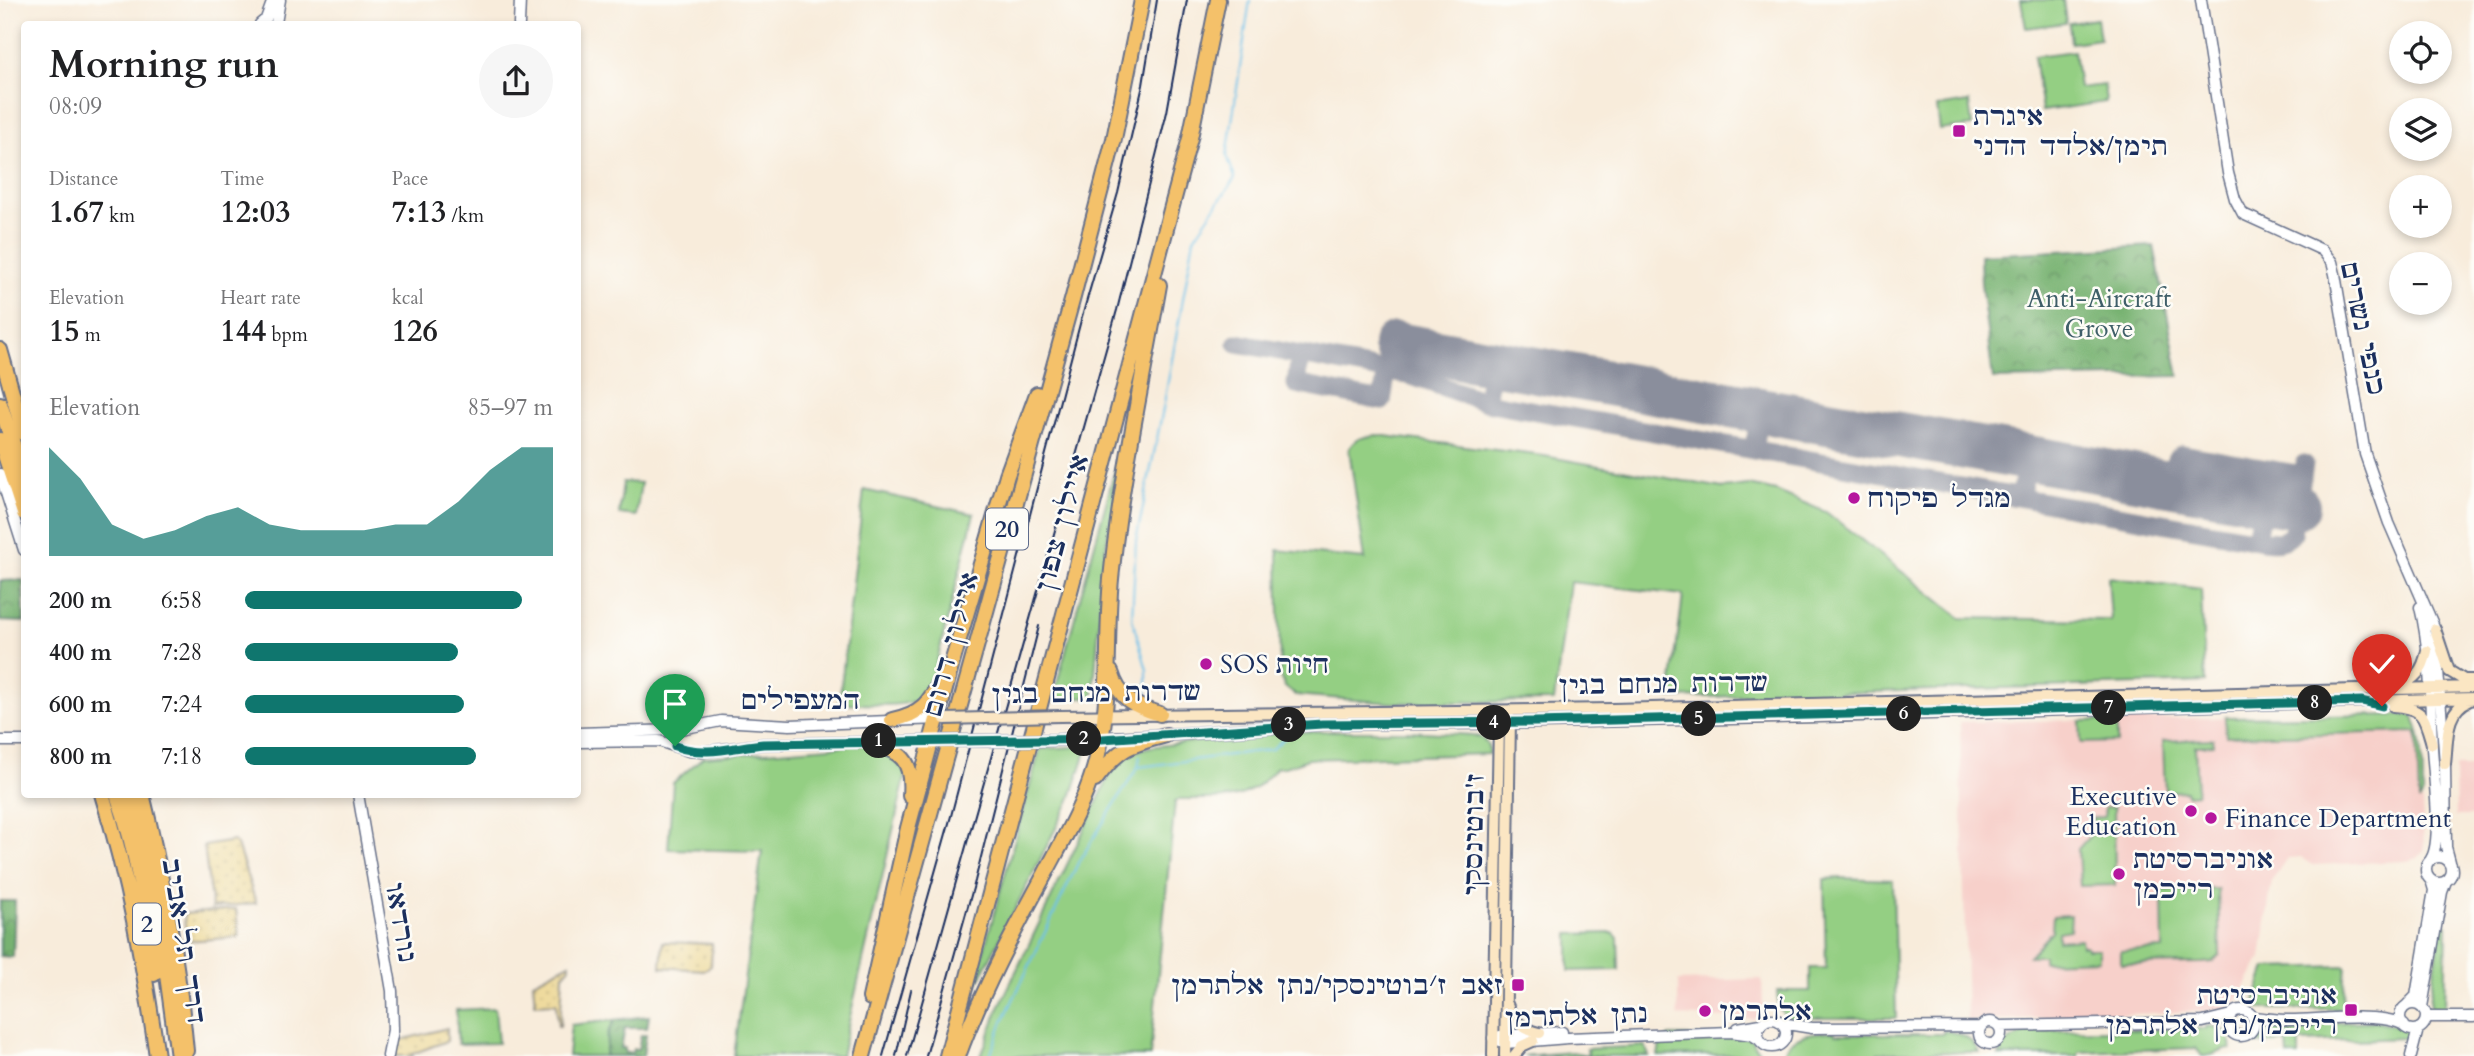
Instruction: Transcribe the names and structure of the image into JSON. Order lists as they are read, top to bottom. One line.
{"streets":{"highway":["איילון צפון","20","איילון דרום","2","דרך תל-אביב"],"main road":["שדרות מנחם בגין","ז'בוטינסקי"],"street":["כנפי נשרים","המעפילים","נורדאו","נתן אלתרמן"]},"crossings":[["כנפי נשרים","שדרות מנחם בגין"],["שדרות מנחם בגין","המעפילים"],["שדרות מנחם בגין","ז'בוטינסקי"],["ז'בוטינסקי","נתן אלתרמן"]],"parks":["Anti-Aircraft Grove"],"places":{"transit":["איגרת תימן/אלדד הדני","זאב ז׳בוטינסקי/נתן אלתרמן","אוניברסיטת רייכמן/נתן אלתרמן"],"other":["מגדל פיקוח","SOS חיות","Executive Education","Finance Department","אוניברסיטת רייכמן","אלתרמן"]},"page":{"map_buttons":["+","−"],"heading":["Morning run","08:09"],"stats":[["Distance","1.67 km"],["Time","12:03"],["Pace","7:13 /km"],["Elevation","15 m"],["Heart rate","144 bpm"],["kcal","126"]],"chart":["Elevation","85–97 m"],"list":[{"name":"200 m","note":"6:58"},{"name":"400 m","note":"7:28"},{"name":"600 m","note":"7:24"},{"name":"800 m","note":"7:18"}],"pins":["8","7","6","5","4","3","2","1"]}}
